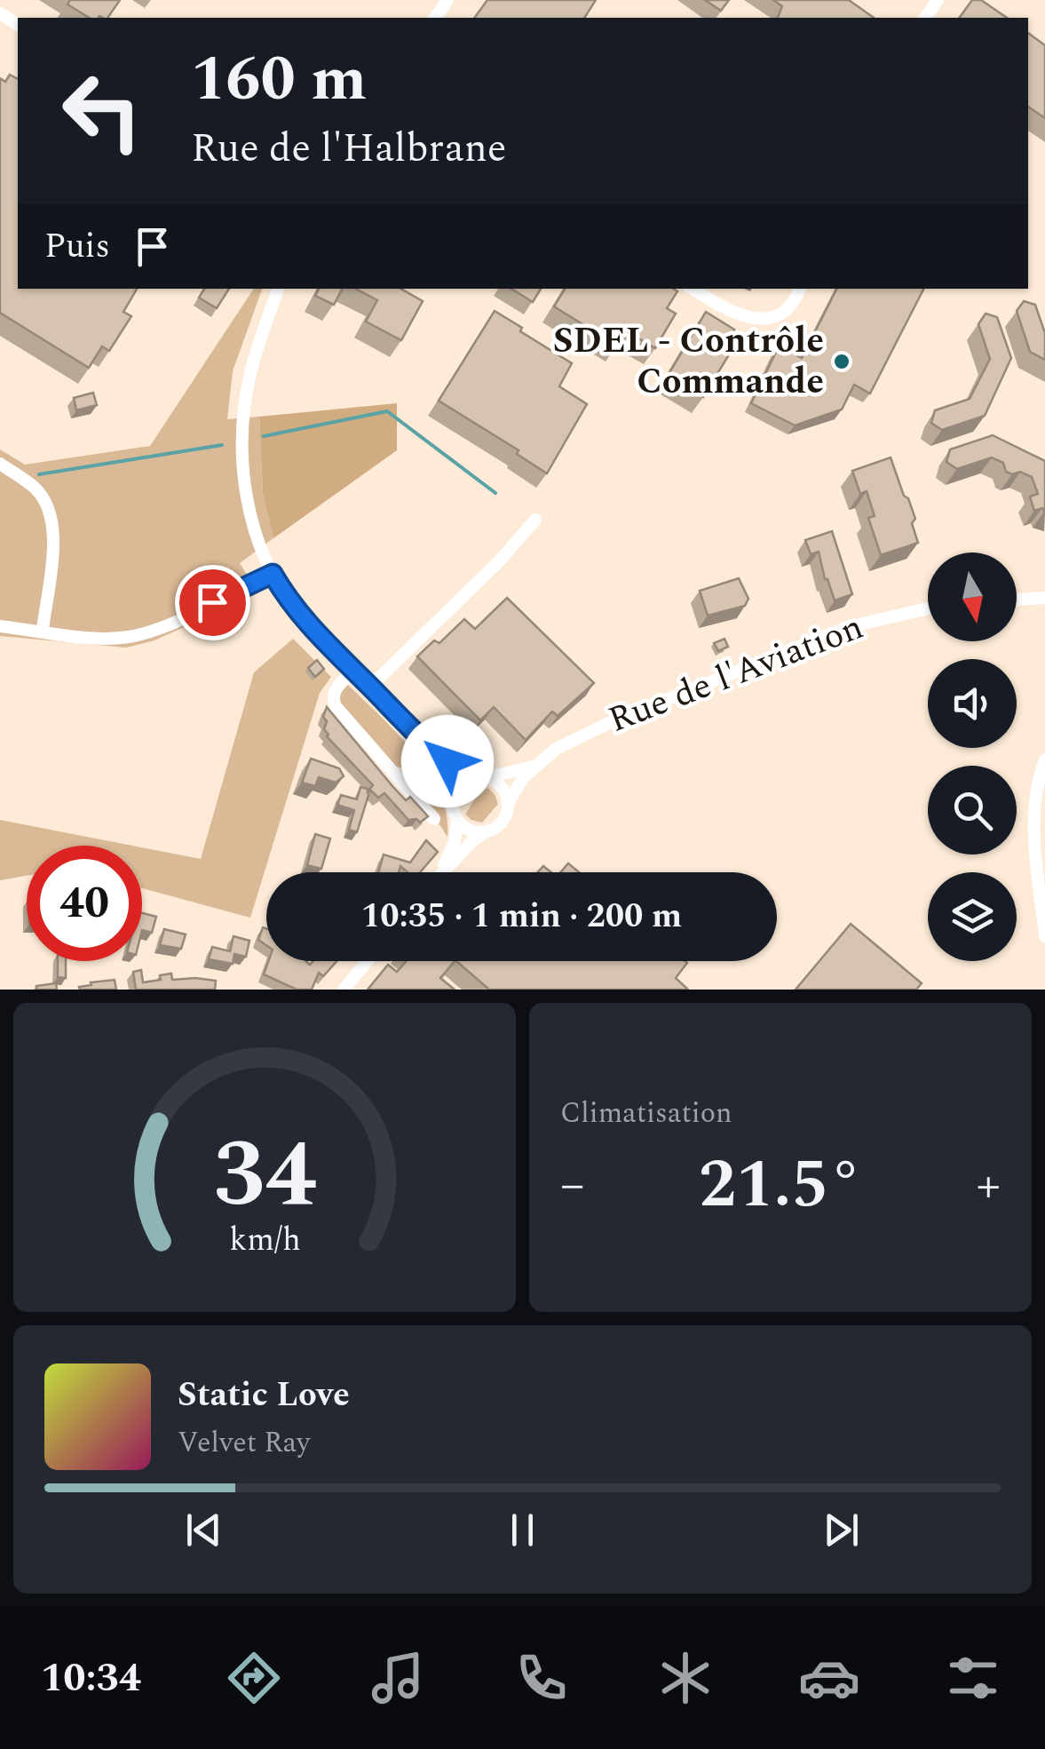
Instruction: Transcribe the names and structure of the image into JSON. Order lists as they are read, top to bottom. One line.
{"streets":{"street":["Rue de l'Aviation"]},"places":["SDEL - Contrôle Commande"],"north":"bottom","page":{"turn":["160 m","Rue de l'Halbrane"],"then":"Puis","limit":"40","trip":"10:35 · 1 min · 200 m","tile":"Climatisation","heat":["−","21.5°","+"],"song":["Static Love","Velvet Ray"],"tabs":"10:34","gauge":["34","km/h"]}}
